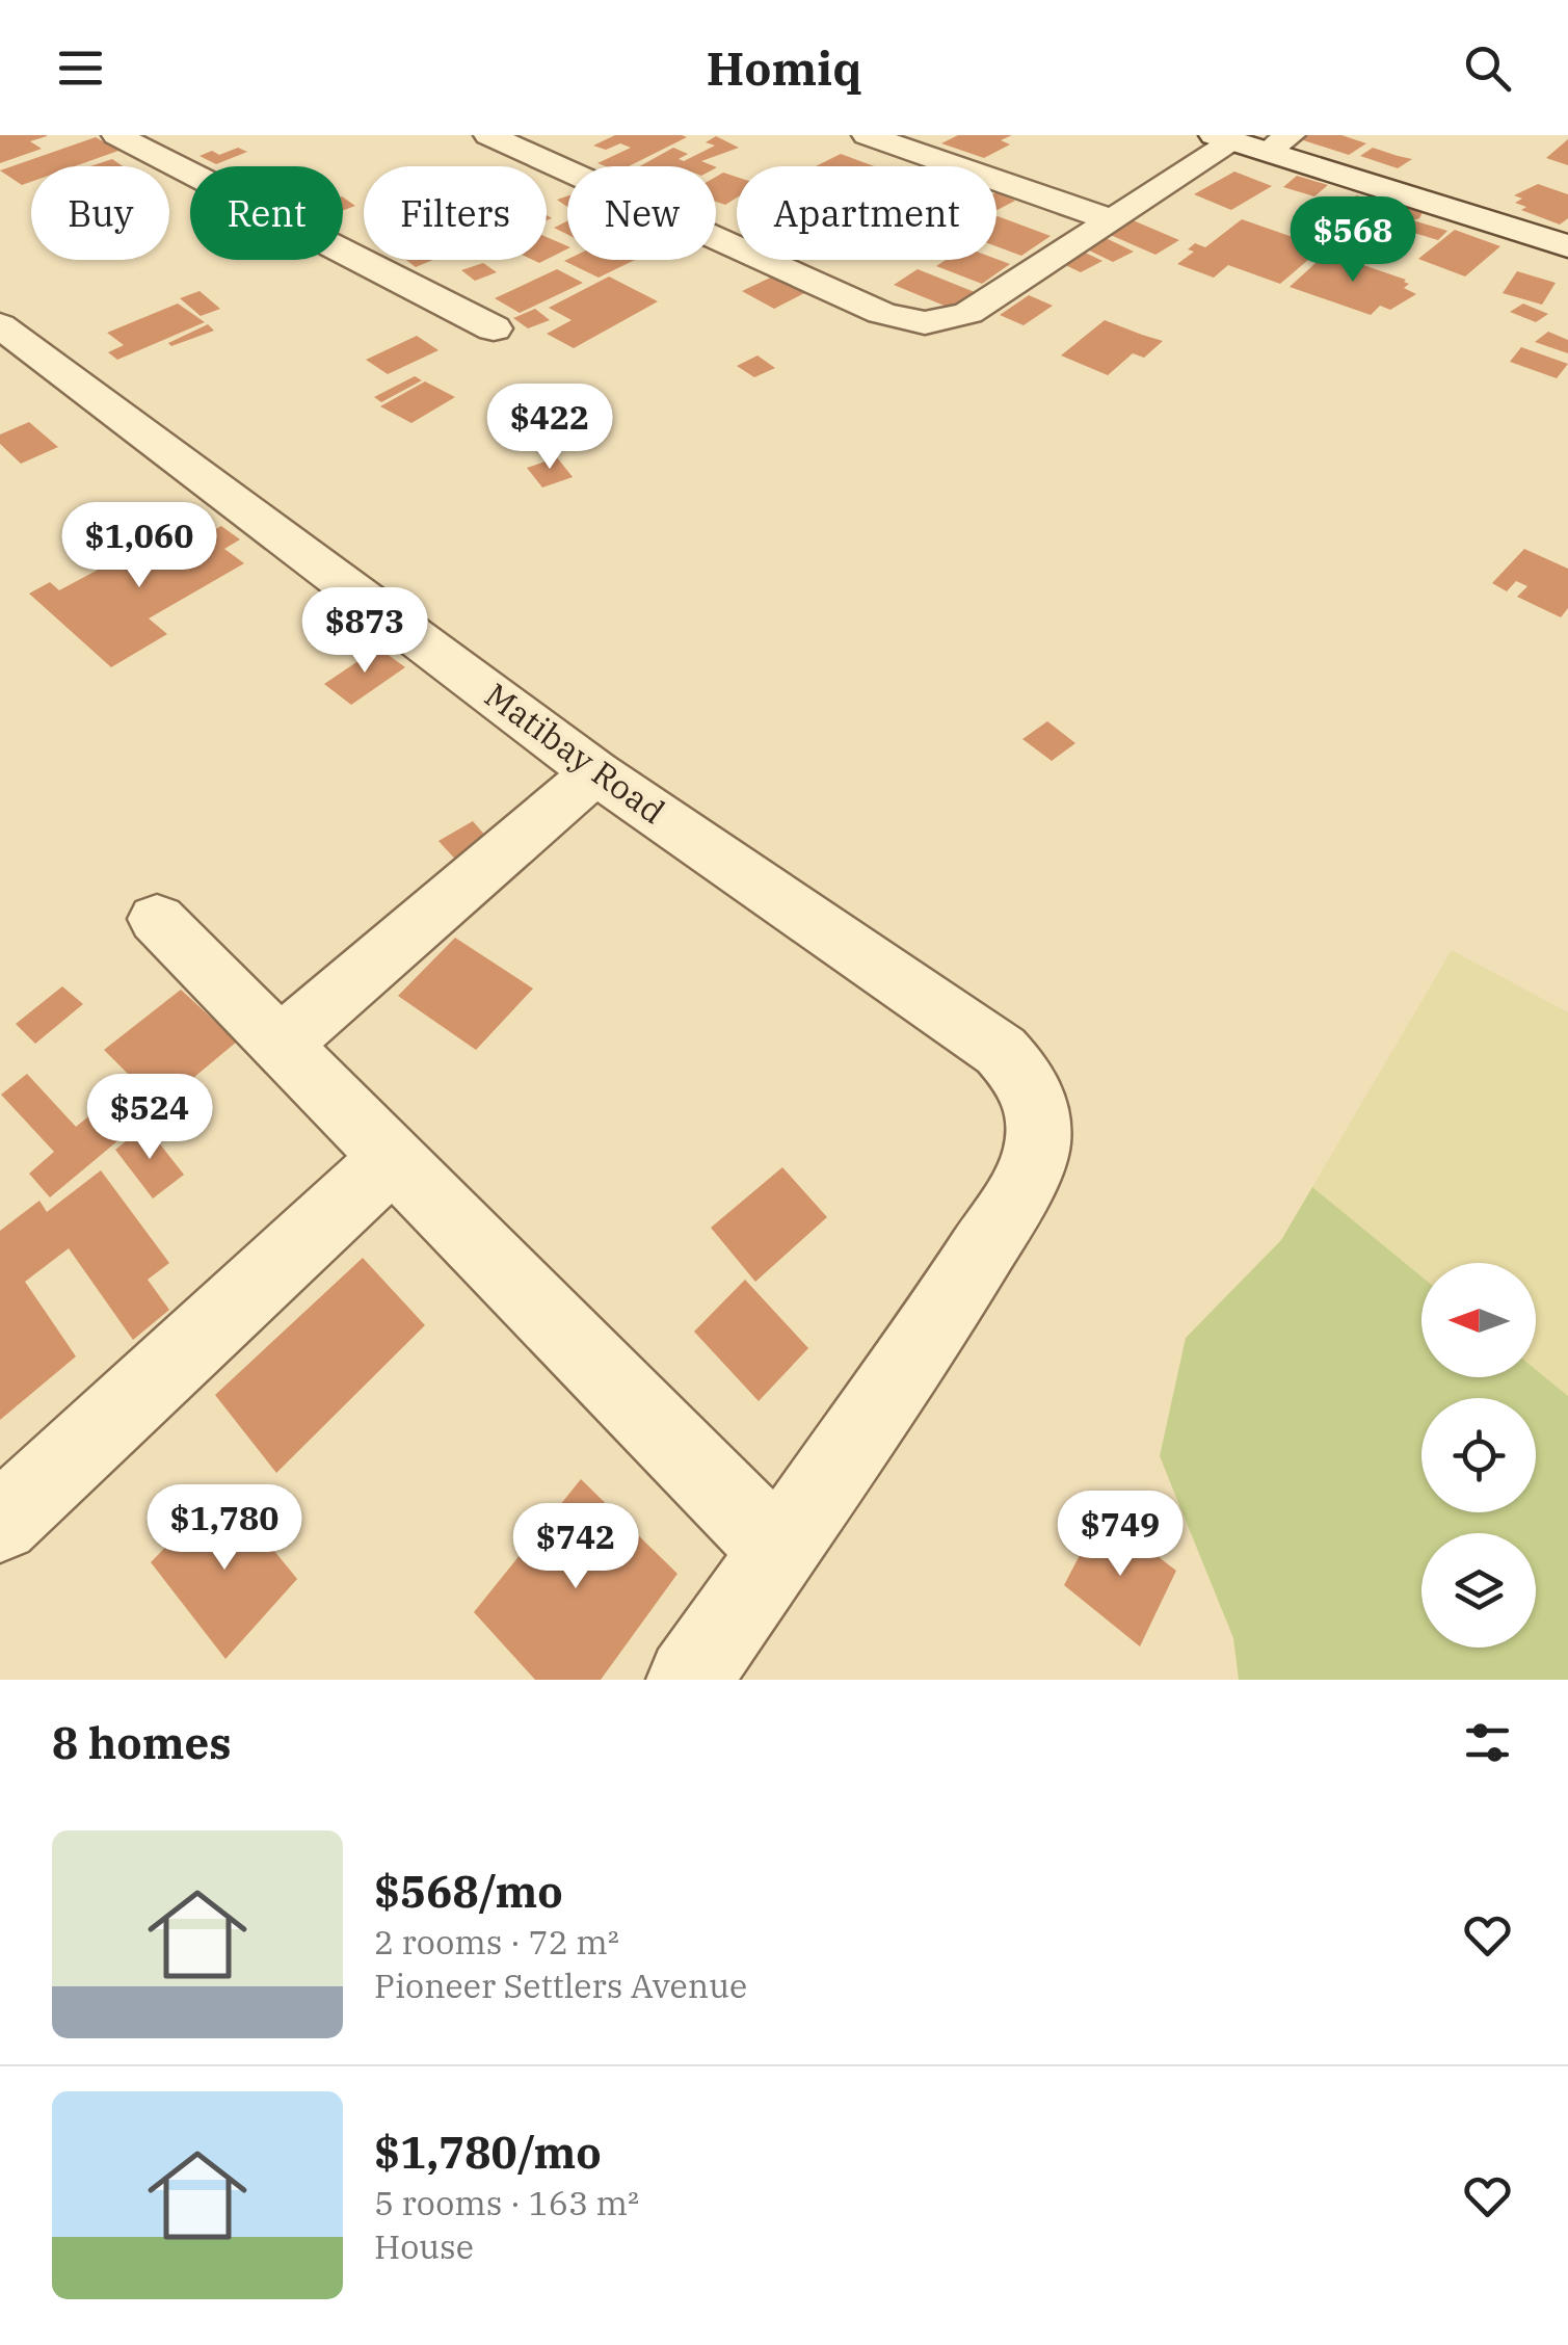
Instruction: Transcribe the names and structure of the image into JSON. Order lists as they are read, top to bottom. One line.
{"streets":{"street":["Matibay Road"]},"north":"left","page":{"header":"Homiq","chip":["Buy","Rent","Filters","New","Apartment"],"price":["$568","$422","$1,060","$873","$524","$1,780","$749","$742"],"heading":"8 homes","list":[{"name":"$568/mo","note":"2 rooms · 72 m² · Pioneer Settlers Avenue"},{"name":"$1,780/mo","note":"5 rooms · 163 m² · House"}]}}
